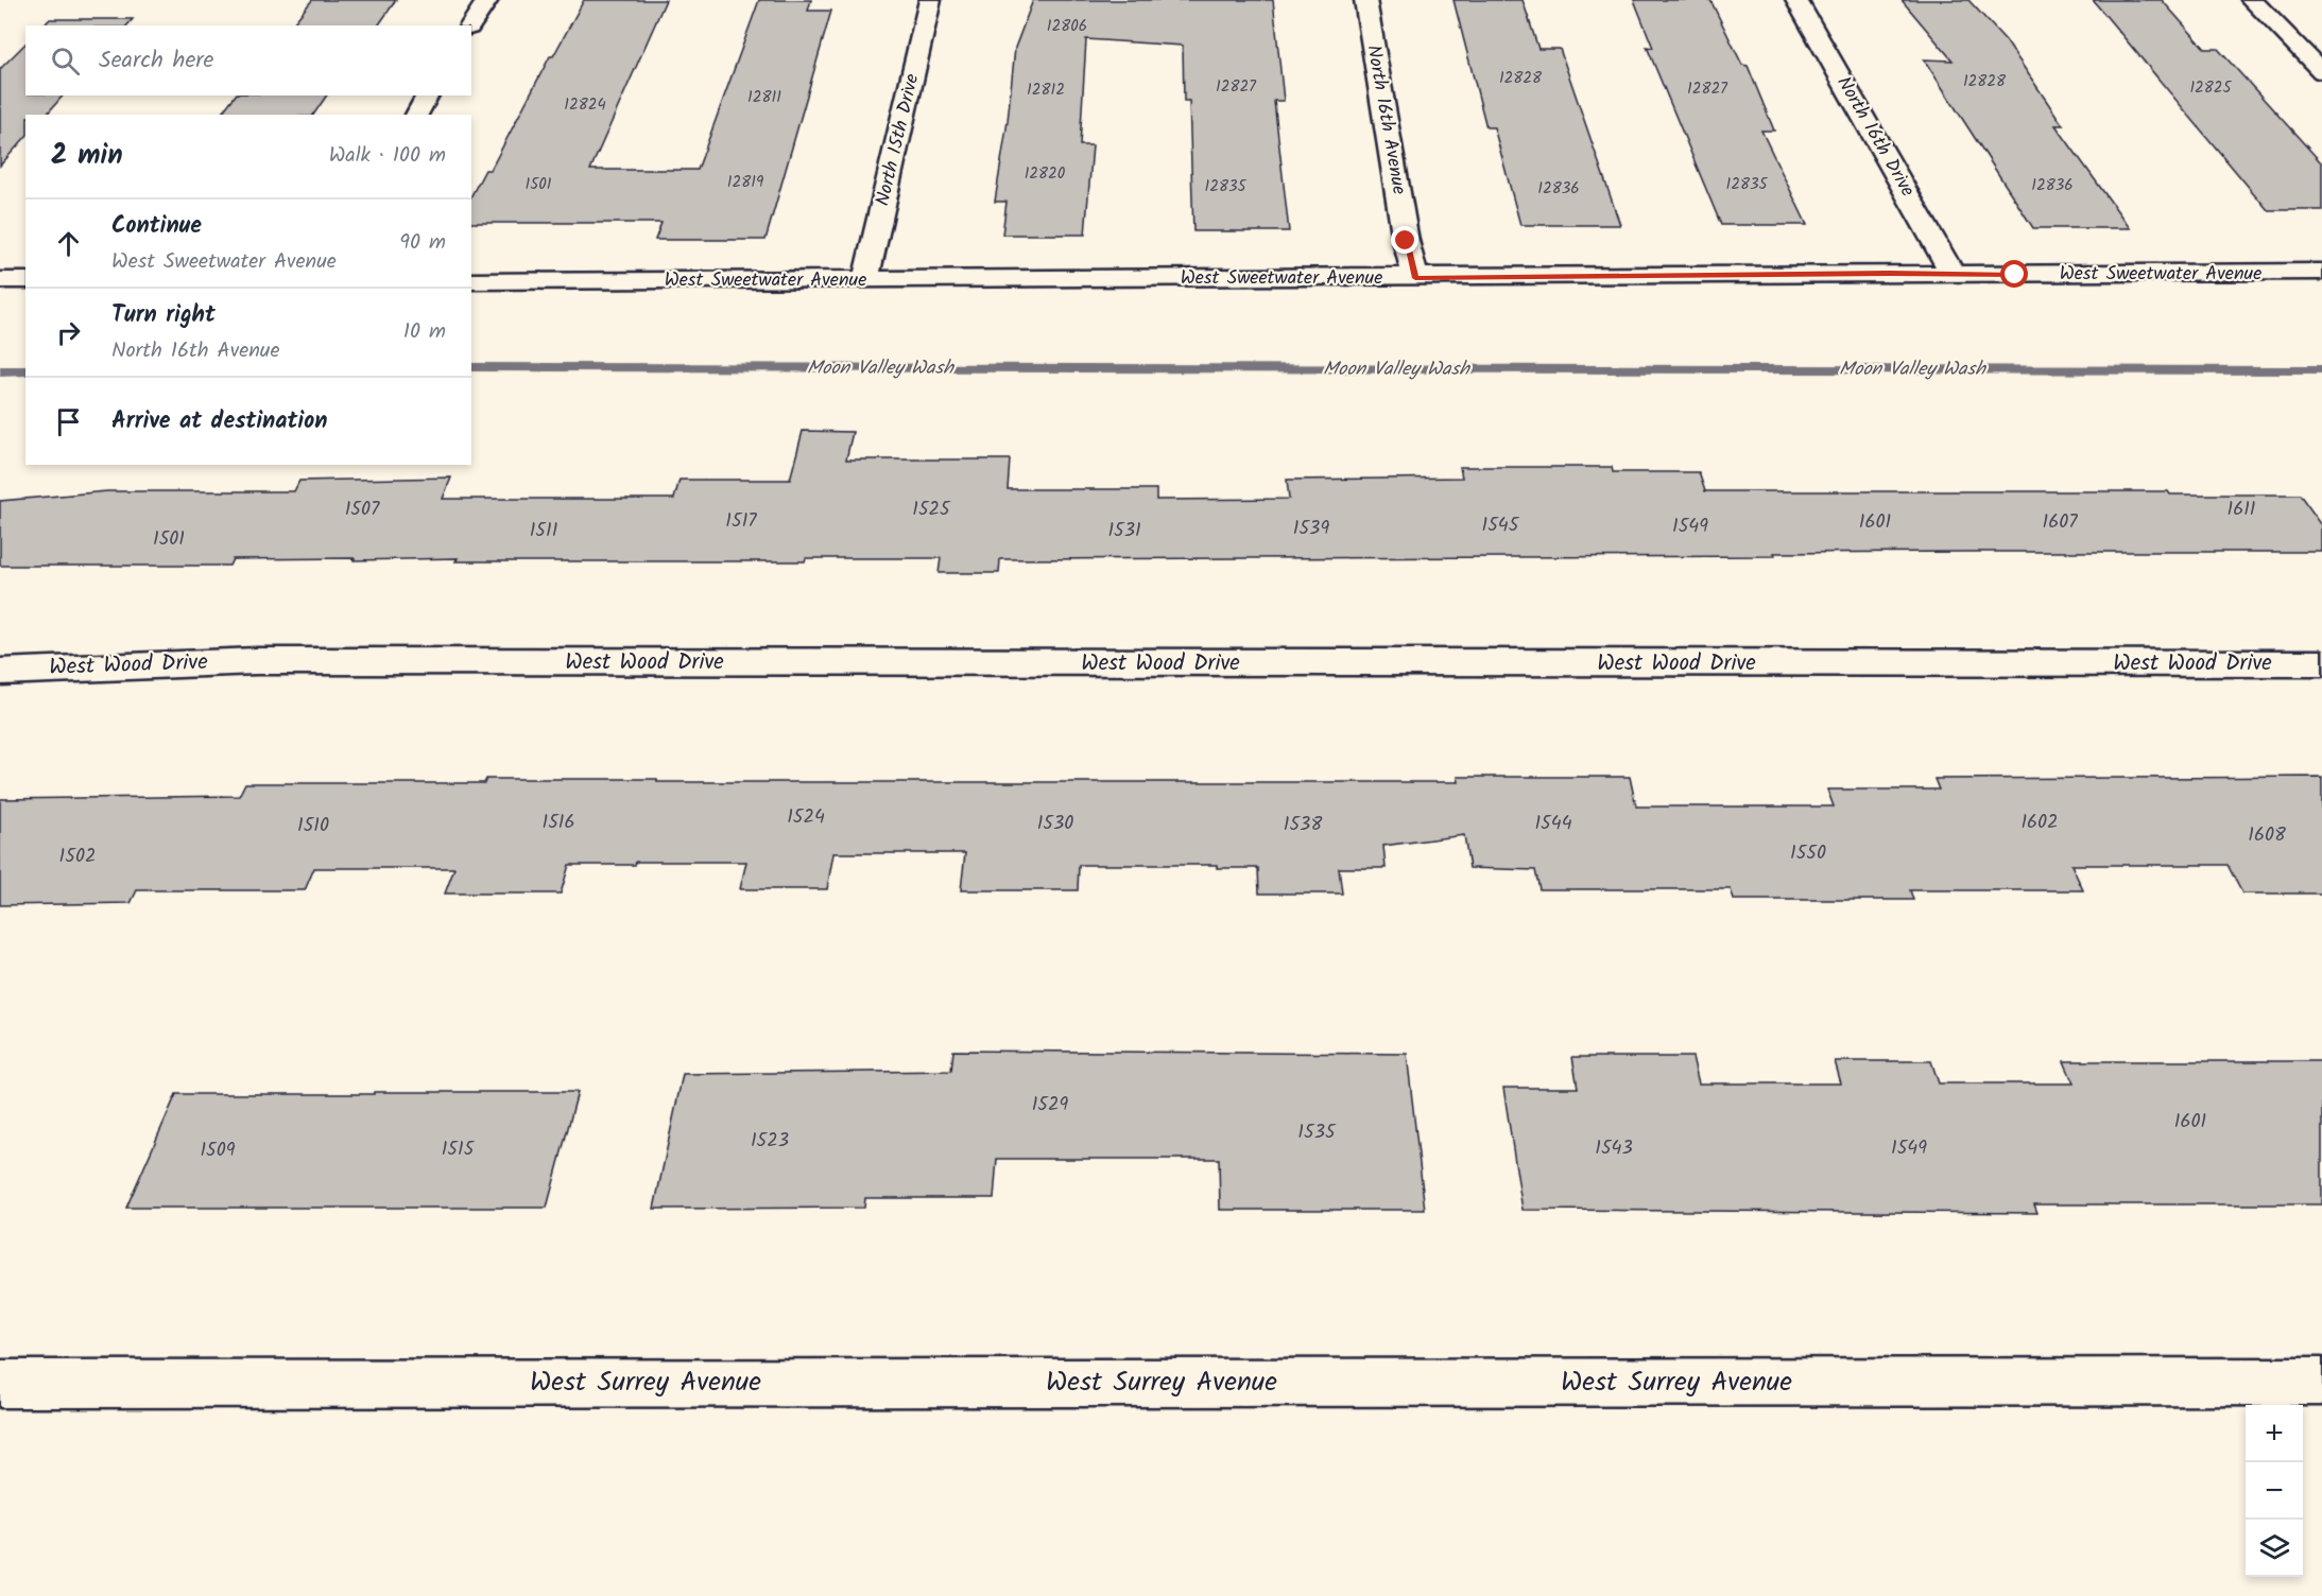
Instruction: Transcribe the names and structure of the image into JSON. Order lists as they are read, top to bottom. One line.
{"streets":{"street":["North 16th Avenue","North 16th Drive","North 15th Drive","West Sweetwater Avenue","West Wood Drive","West Surrey Avenue"]},"crossings":[["North 16th Avenue","West Sweetwater Avenue"],["North 16th Drive","West Sweetwater Avenue"],["North 15th Drive","West Sweetwater Avenue"]],"water":["Moon Valley Wash"],"house_numbers":["12806","12828","12828","12827","12825","12827","12812","12811","12824","12820","12819","1501","12835","12836","12835","12836","1507","1525","1611","1517","1601","1607","1545","1549","1539","1511","1531","1501","1524","1516","1602","1530","1544","1538","1510","1608","1550","1502","1529","1601","1535","1523","1543","1549","1515","1509"],"page":{"search":"Search here","heading":["2 min","Walk · 100 m"],"list":[["Continue","West Sweetwater Avenue","90 m"],["Turn right","North 16th Avenue","10 m"],"Arrive at destination"],"map_buttons":["+","−"]}}
